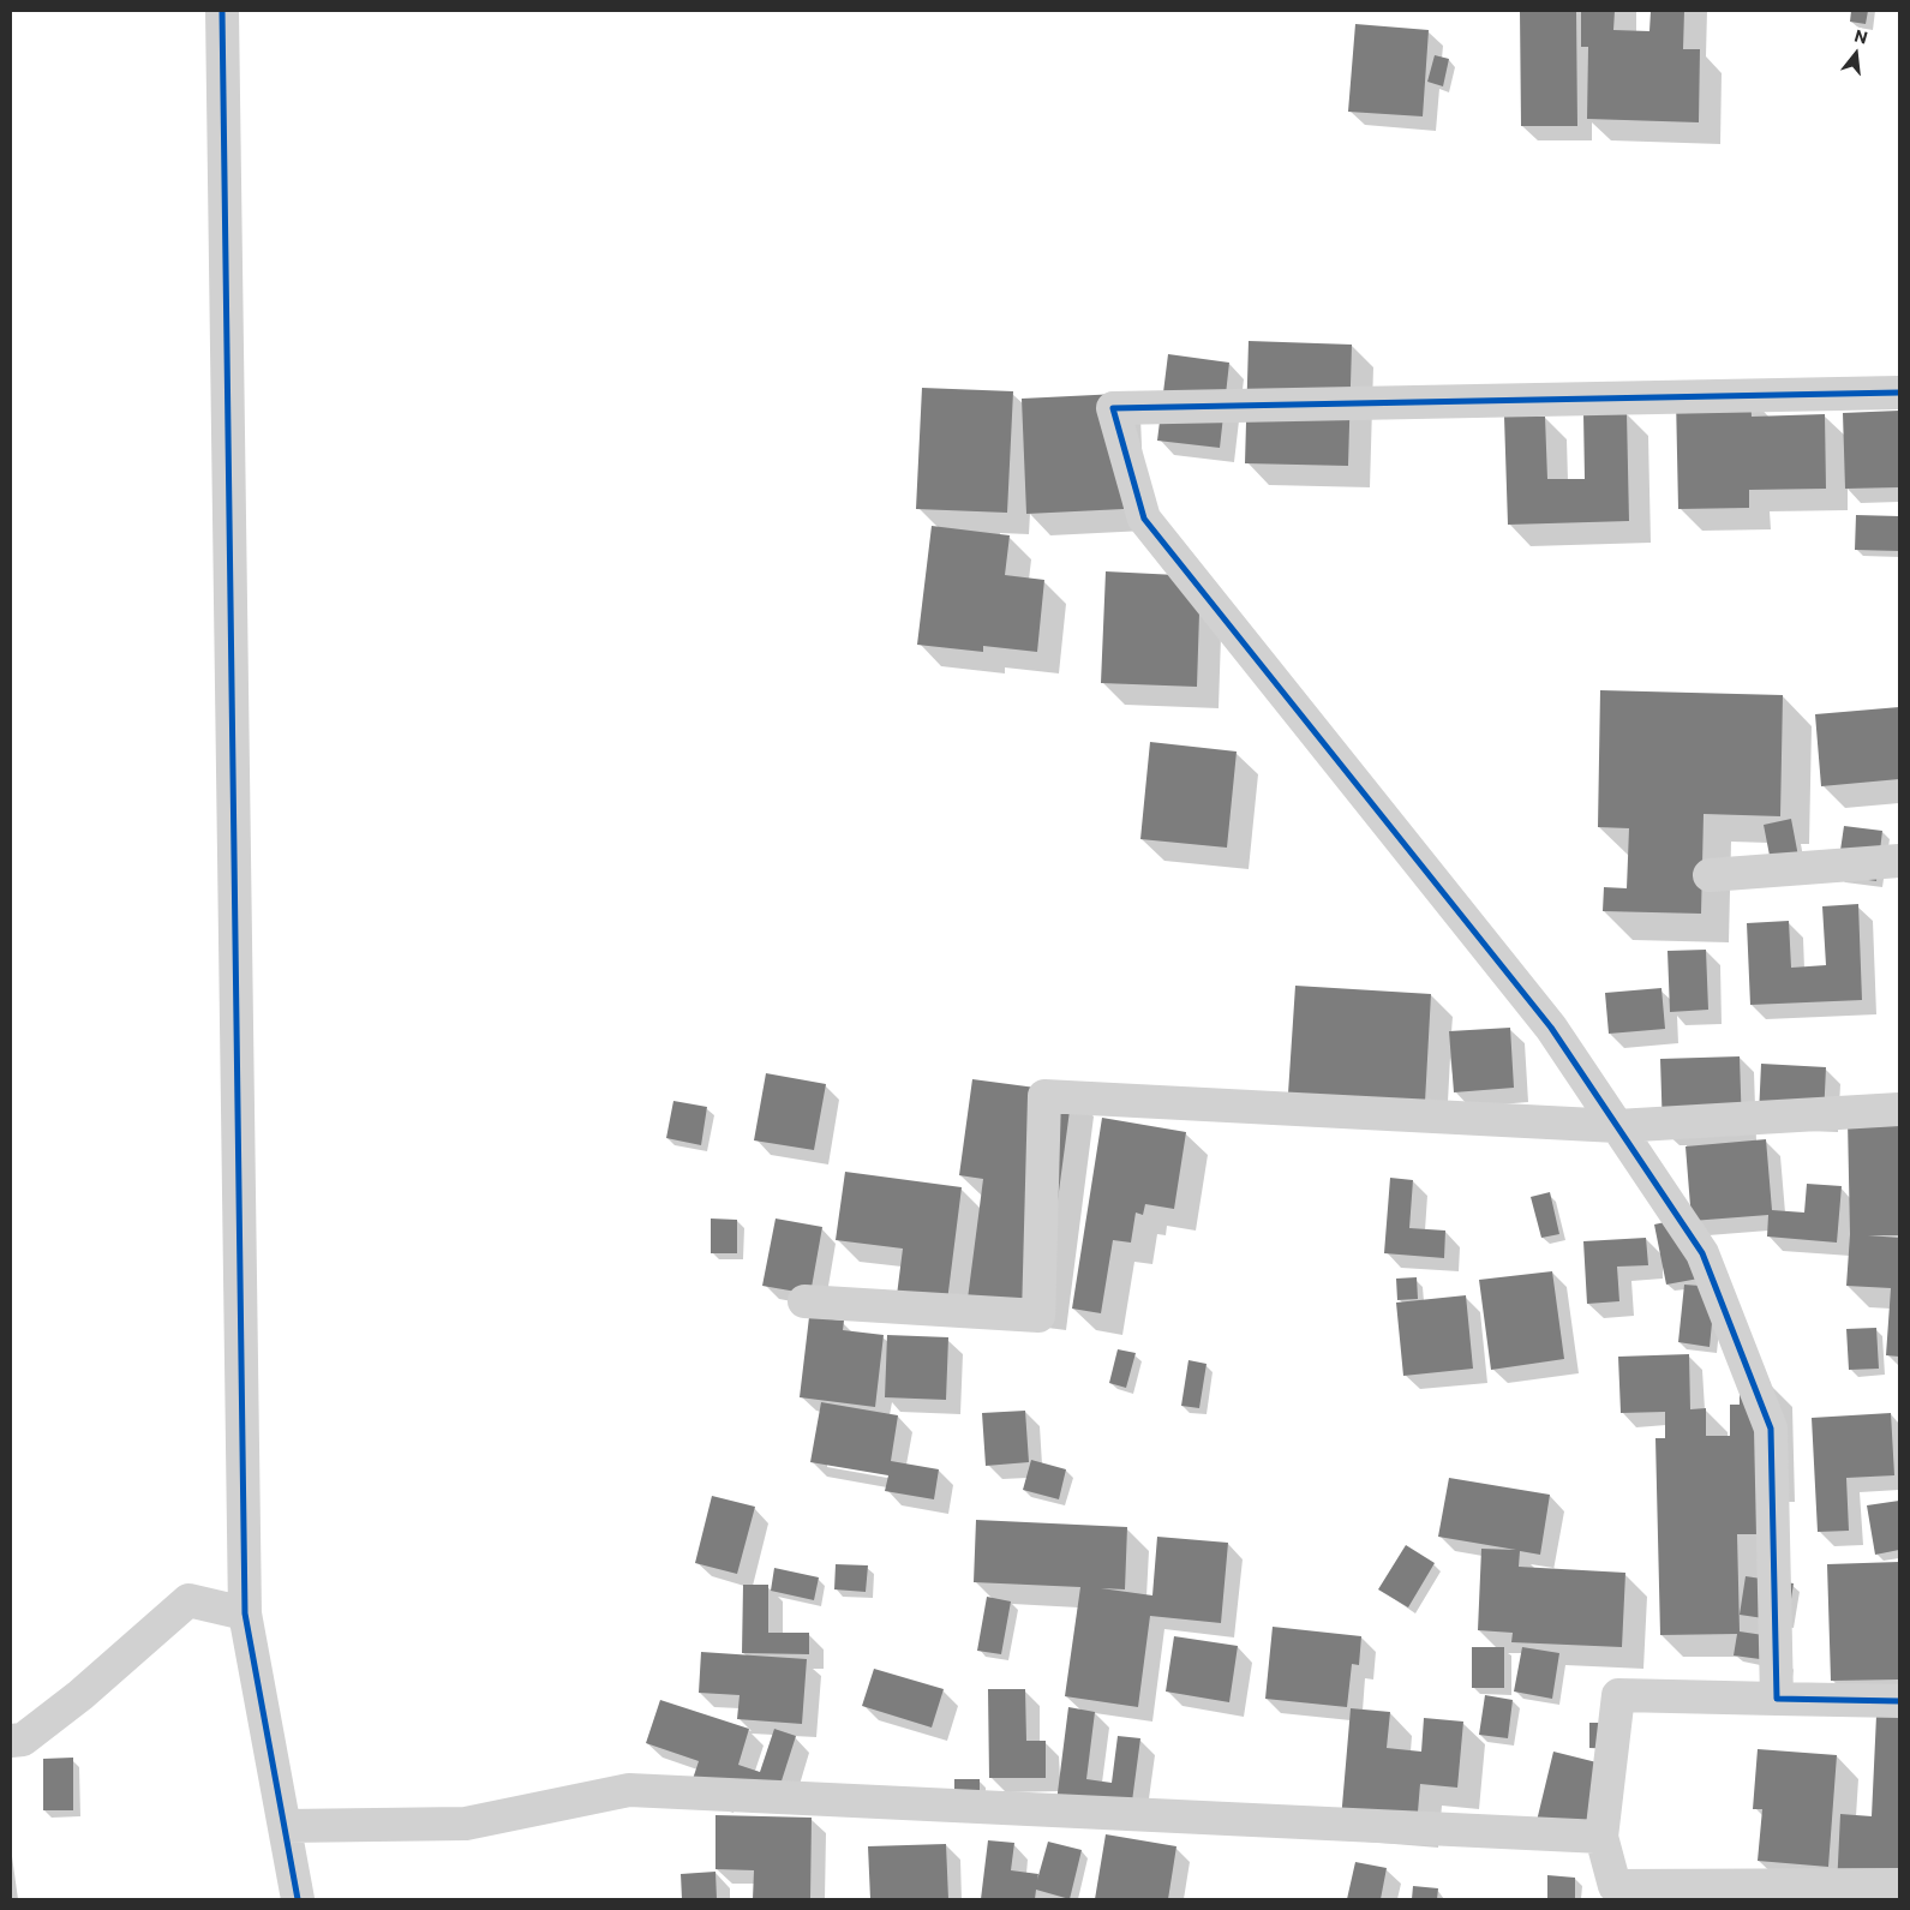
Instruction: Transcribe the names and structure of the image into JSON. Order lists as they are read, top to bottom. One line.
{"north":"top"}
